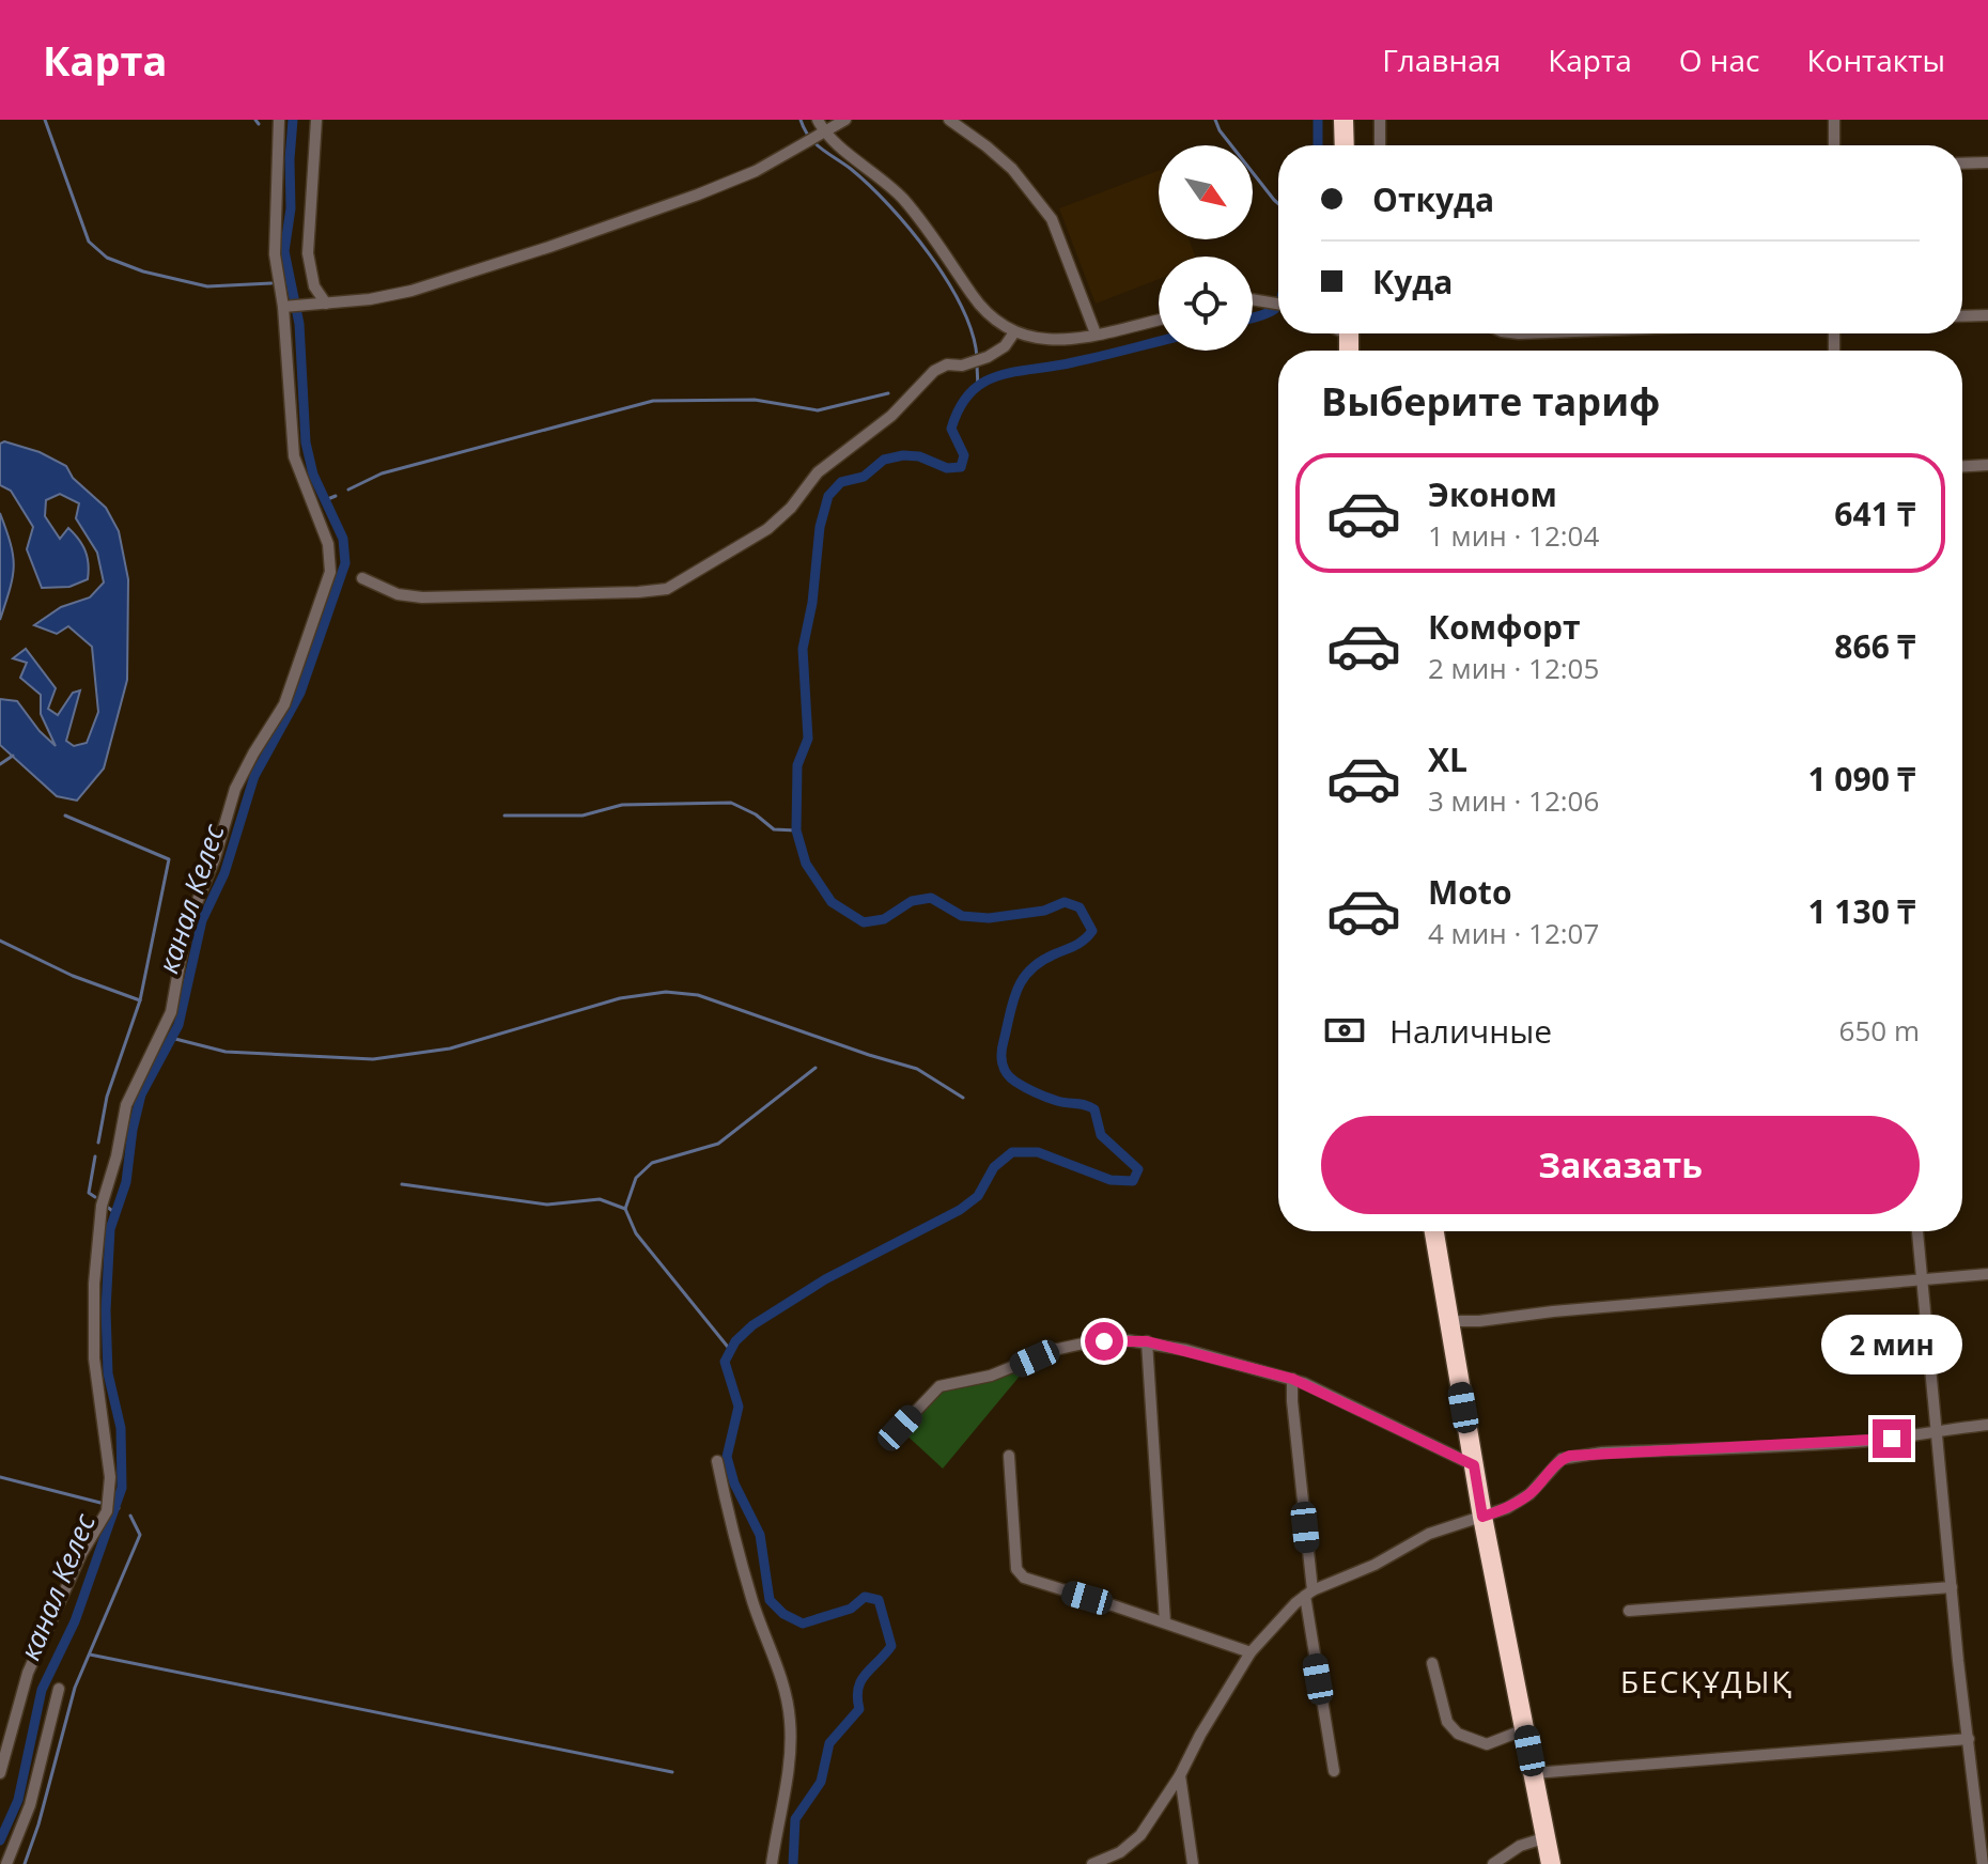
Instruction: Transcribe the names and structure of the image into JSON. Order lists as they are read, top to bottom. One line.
{"districts":["БЕСҚҰДЫҚ"],"water":["канал Келес"],"north":"bottom right","page":{"header":"Карта","nav":["Главная","Карта","О нас","Контакты"],"banner":["Откуда","Куда"],"heading":"Выберите тариф","list":[{"name":"Эконом","note":"1 мин · 12:04","value":"641 ₸"},{"name":"Комфорт","note":"2 мин · 12:05","value":"866 ₸"},{"name":"XL","note":"3 мин · 12:06","value":"1 090 ₸"},{"name":"Moto","note":"4 мин · 12:07","value":"1 130 ₸"}],"pay":["Наличные","650 m"],"buttons":"Заказать","bubble":"2 мин"}}
